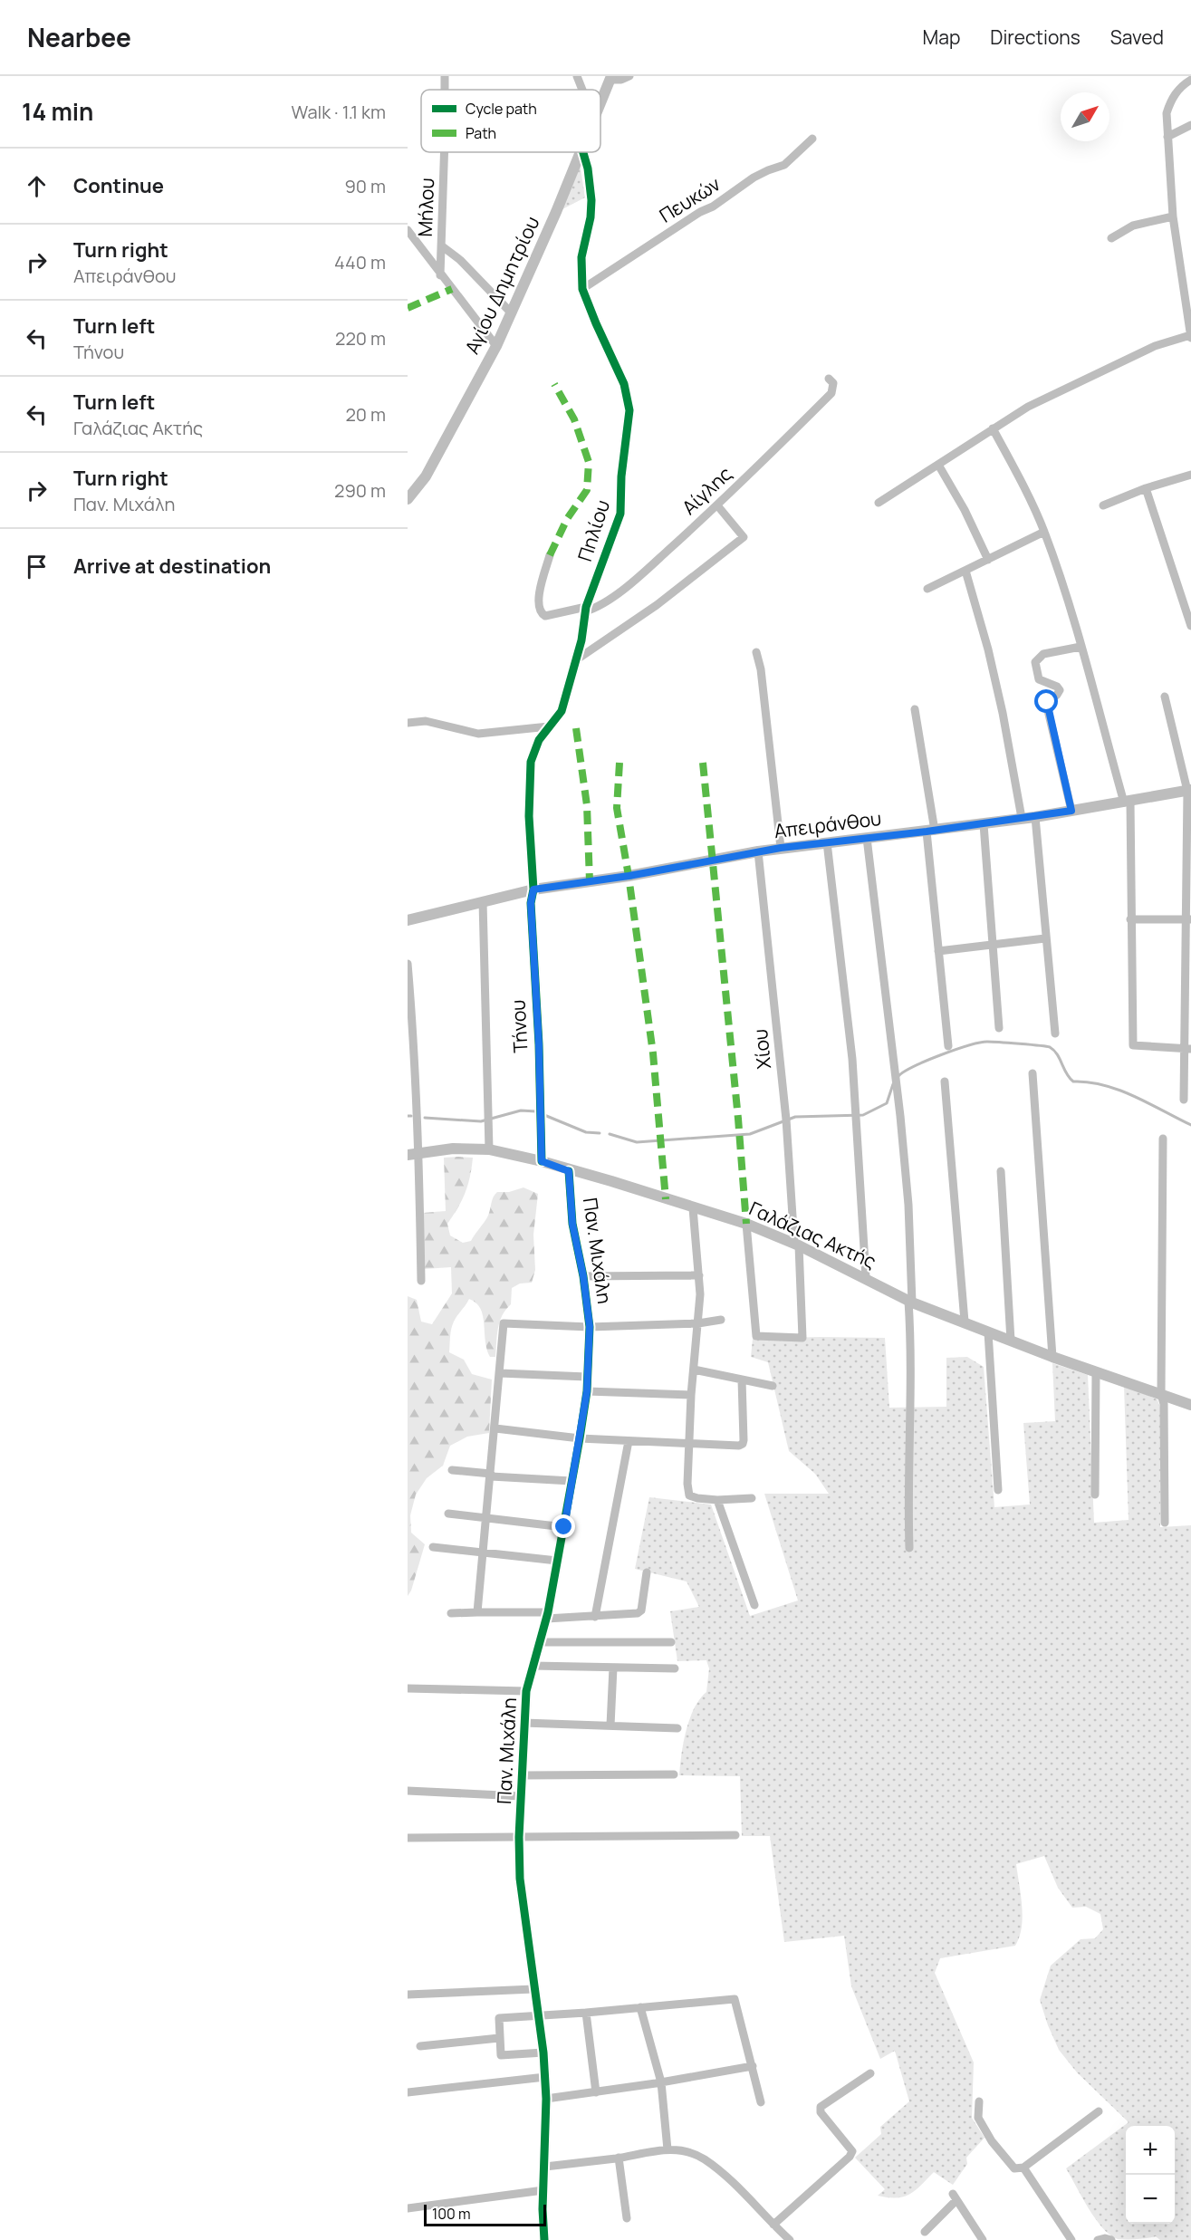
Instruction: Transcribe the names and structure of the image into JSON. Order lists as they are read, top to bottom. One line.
{"streets":{"street":["Πευκών","Μήλου","Αγίου Δημητρίου","Αίγλης","Πηλίου","Απειράνθου","Τήνου","Χίου","Γαλάζιας Ακτής","Παν. Μιχάλη"]},"crossings":[["Πευκών","Πηλίου"],["Αίγλης","Πηλίου"],["Πηλίου","Απειράνθου"],["Πηλίου","Τήνου"],["Απειράνθου","Τήνου"],["Απειράνθου","Χίου"],["Τήνου","Γαλάζιας Ακτής"],["Χίου","Γαλάζιας Ακτής"],["Γαλάζιας Ακτής","Παν. Μιχάλη"]],"legend":["Cycle path","Path"],"scale_bar":"100 m","north":"top right","page":{"header":"Nearbee","nav":["Map","Directions","Saved"],"heading":["14 min","Walk · 1.1 km"],"list":[["Continue","90 m"],["Turn right","Απειράνθου","440 m"],["Turn left","Τήνου","220 m"],["Turn left","Γαλάζιας Ακτής","20 m"],["Turn right","Παν. Μιχάλη","290 m"],"Arrive at destination"],"map_buttons":["+","−"],"scale":"100 m"}}
